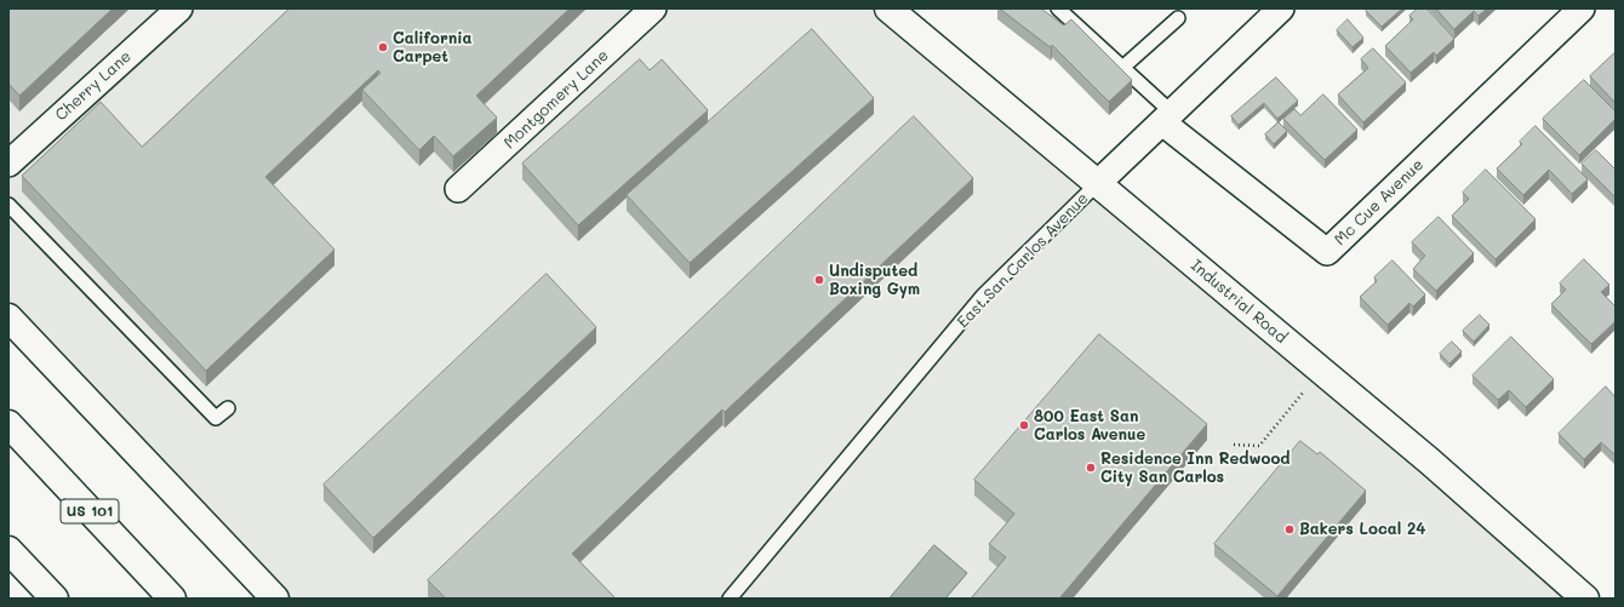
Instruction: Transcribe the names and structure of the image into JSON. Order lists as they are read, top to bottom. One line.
{"streets":{"main road":["Industrial Road","US 101"],"street":["Cherry Lane","Montgomery Lane","Mc Cue Avenue","East San Carlos Avenue"]},"crossings":[["Mc Cue Avenue","East San Carlos Avenue"],["East San Carlos Avenue","Industrial Road"]],"places":["California Carpet","Undisputed Boxing Gym","800 East San Carlos Avenue","Residence Inn Redwood City San Carlos","Bakers Local 24"]}
